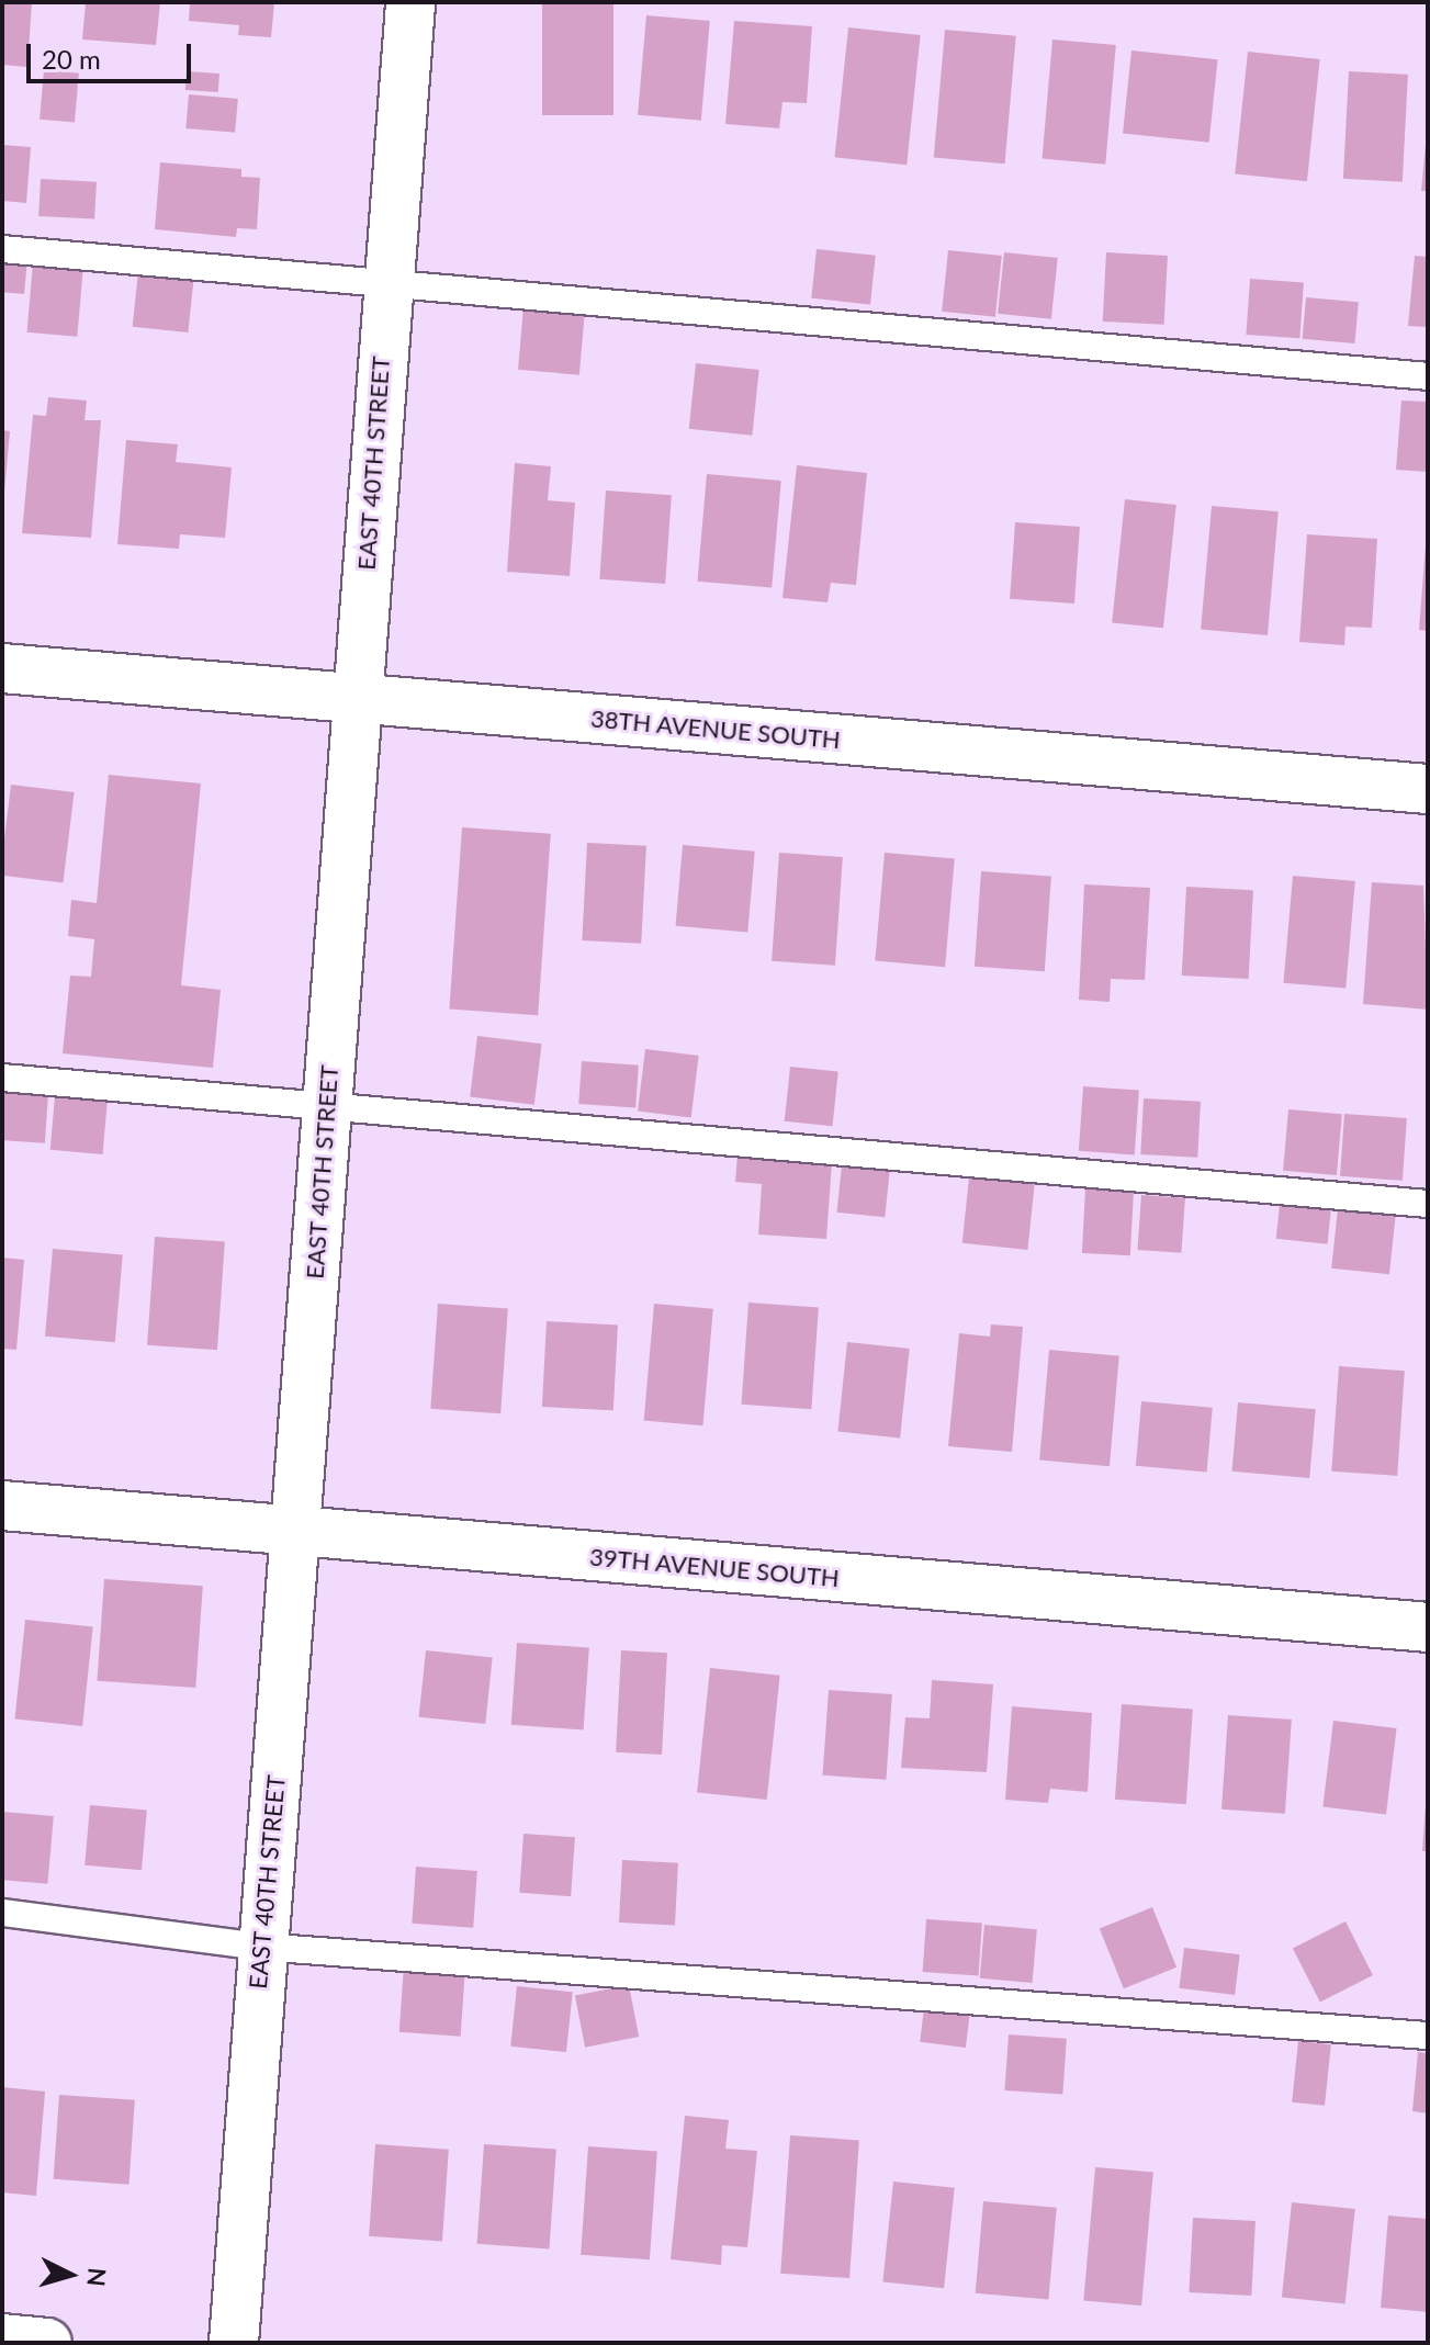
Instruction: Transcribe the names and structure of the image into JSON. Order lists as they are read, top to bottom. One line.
{"streets":{"street":["EAST 40TH STREET","38TH AVENUE SOUTH","39TH AVENUE SOUTH"]},"crossings":[["EAST 40TH STREET","38TH AVENUE SOUTH"],["EAST 40TH STREET","39TH AVENUE SOUTH"]],"scale_bar":"20 m","north":"right"}
